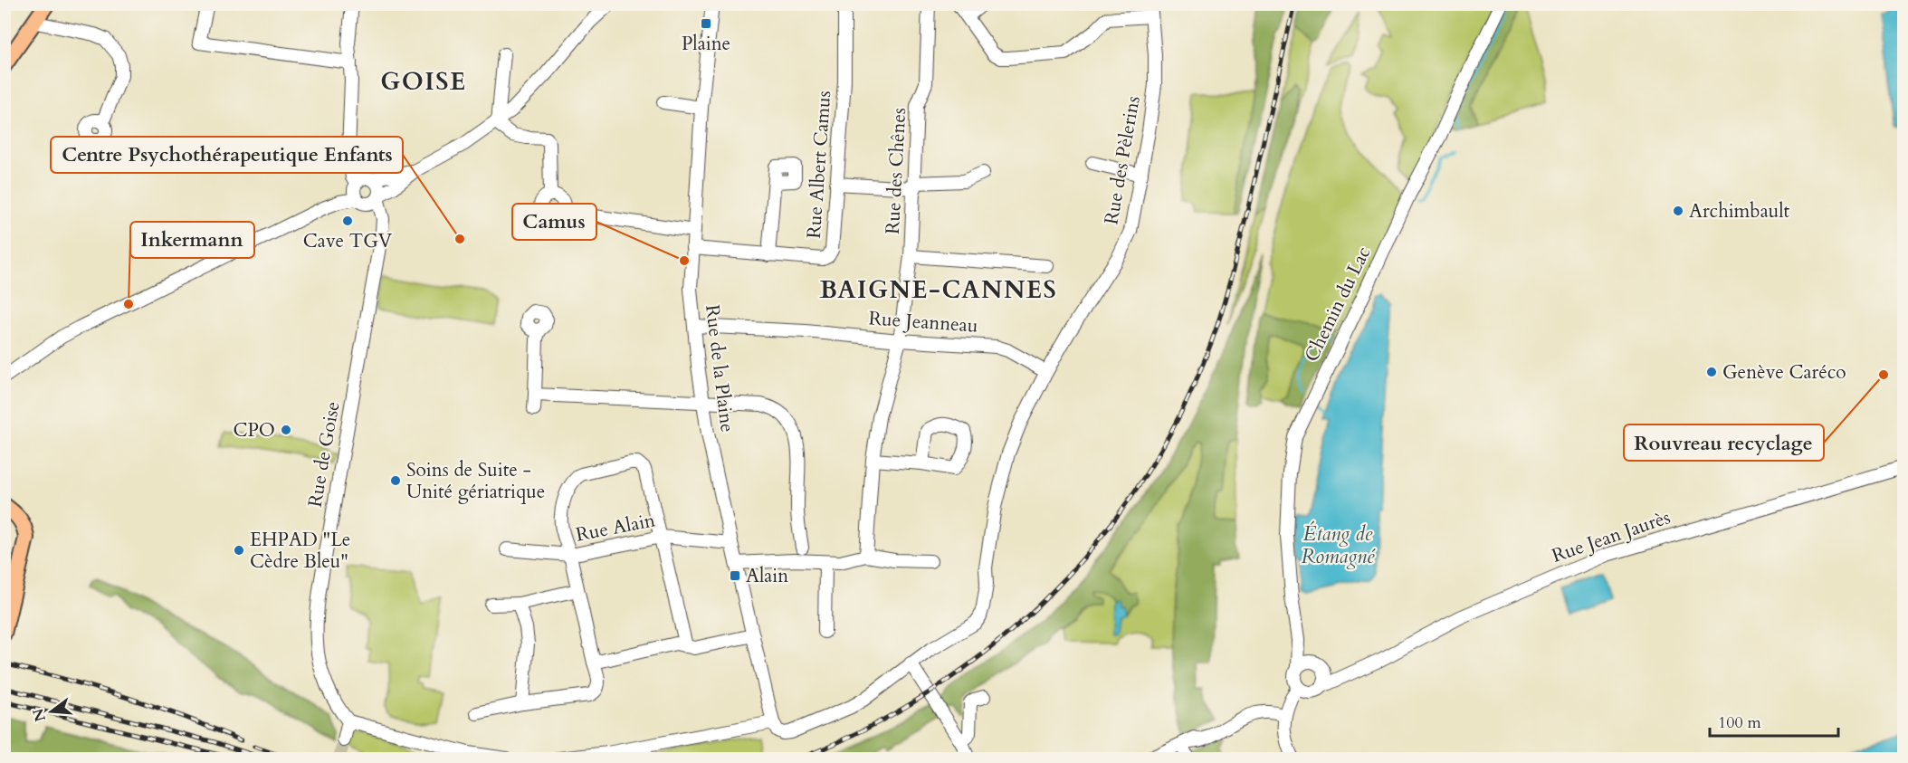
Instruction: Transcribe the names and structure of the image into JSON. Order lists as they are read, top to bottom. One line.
{"streets":{"street":["Rue des Pèlerins","Rue Albert Camus","Rue des Chênes","Chemin du Lac","Rue Jeanneau","Rue de la Plaine","Rue de Goise","Rue Alain","Rue Jean Jaurès"]},"crossings":[["Rue des Pèlerins","Rue Jeanneau"],["Rue des Pèlerins","Rue de la Plaine"],["Rue Albert Camus","Rue de la Plaine"],["Rue des Chênes","Rue Jeanneau"],["Chemin du Lac","Rue Jean Jaurès"],["Rue Jeanneau","Rue de la Plaine"],["Rue de la Plaine","Rue Alain"]],"districts":["GOISE","BAIGNE-CANNES"],"water":["Étang de Romagné"],"places":{"transit":["Plaine","Alain"],"other":["Archimbault","Cave TGV","Centre Psychothérapeutique Enfants","Camus","Inkermann","Genève Caréco","Rouvreau recyclage","CPO","Soins de Suite - Unité gériatrique","EHPAD \"Le Cèdre Bleu\""]},"scale_bar":"100 m","north":"left"}
